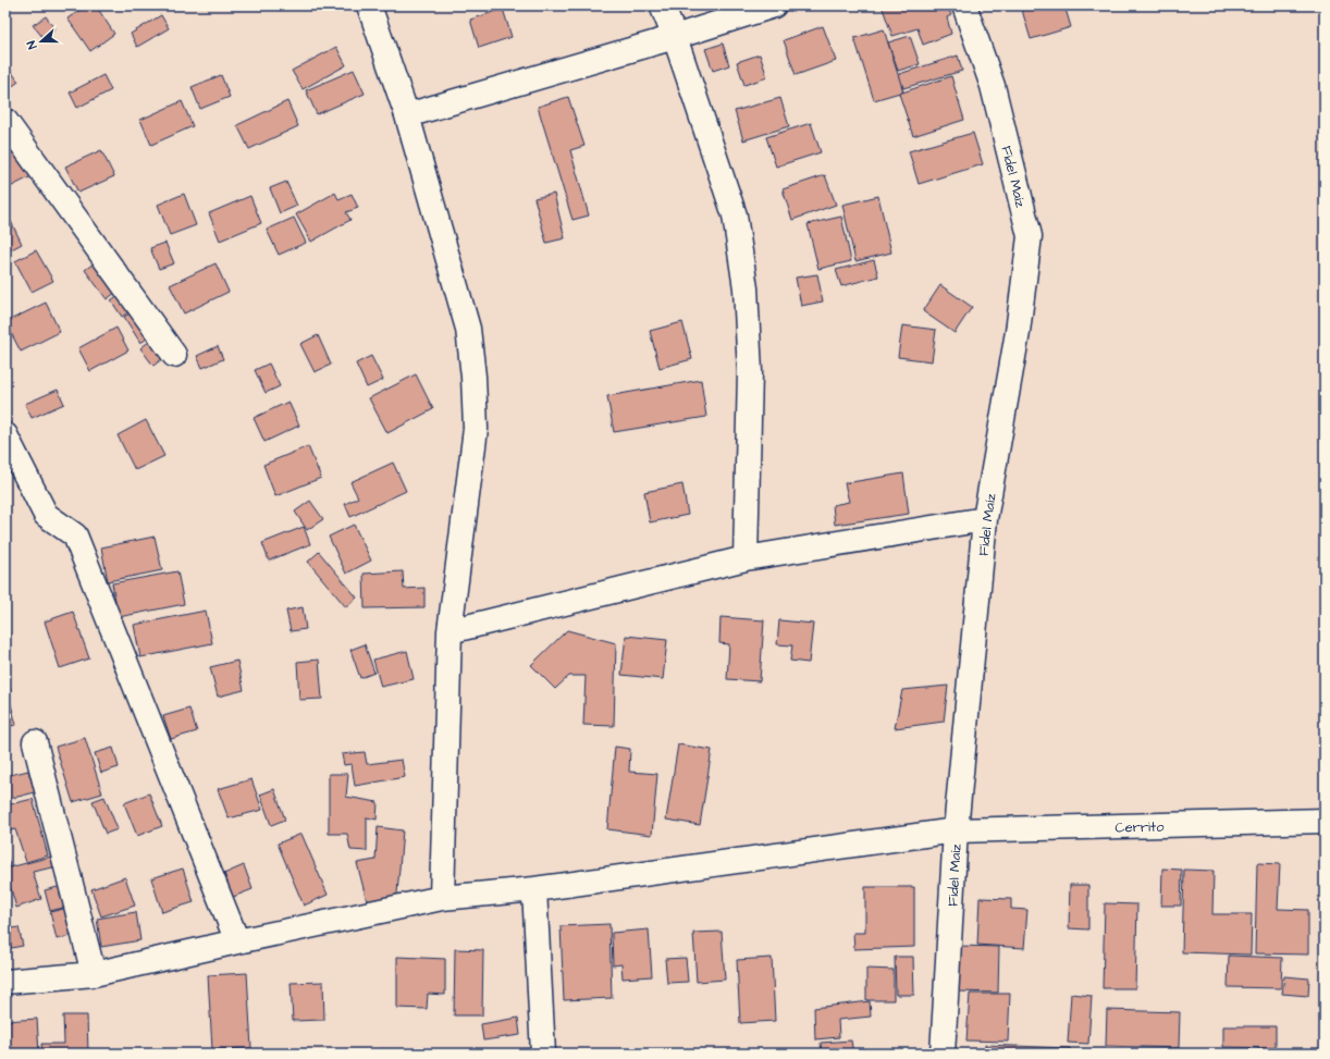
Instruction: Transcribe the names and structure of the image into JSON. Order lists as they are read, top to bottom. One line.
{"streets":{"street":["Fidel Maíz","Cerrito"]},"crossings":[["Fidel Maíz","Cerrito"]],"north":"left"}
